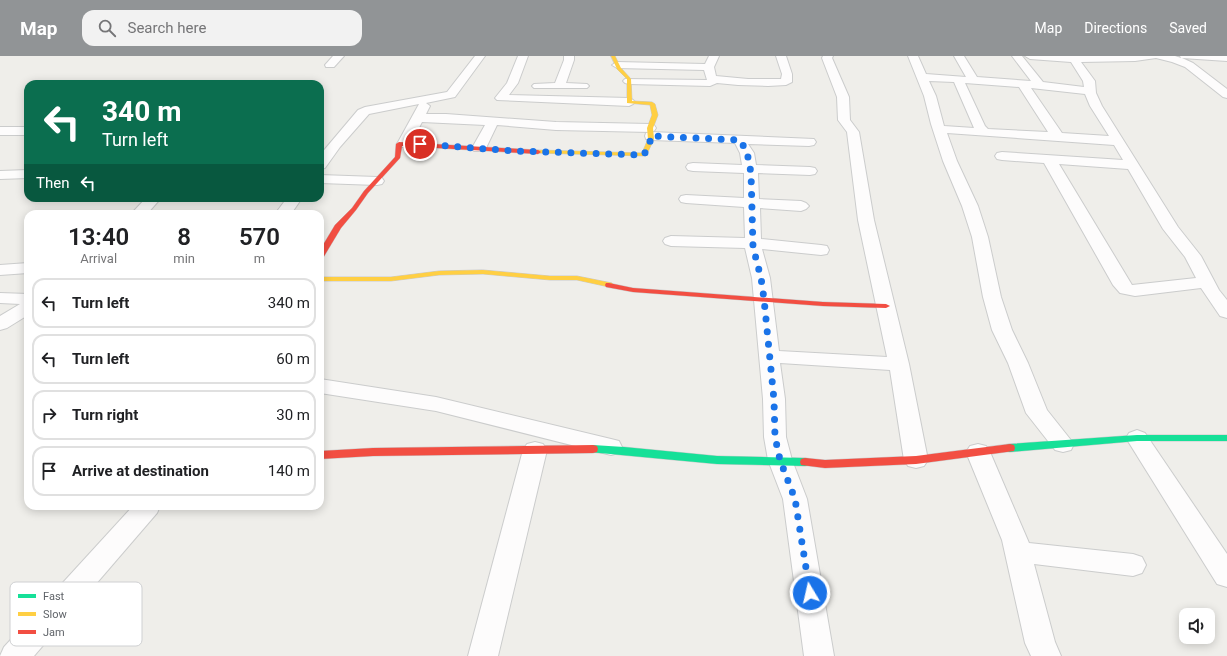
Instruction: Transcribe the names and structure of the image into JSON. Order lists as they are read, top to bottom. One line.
{"legend":["Fast","Slow","Jam"],"page":{"header":"Map","search":"Search here","nav":["Map","Directions","Saved"],"turn":["340 m","Turn left"],"then":"Then","eta":["13:40","Arrival","8","min","570","m"],"list":[{"name":"Turn left","value":"340 m"},{"name":"Turn left","value":"60 m"},{"name":"Turn right","value":"30 m"},{"name":"Arrive at destination","value":"140 m"}]}}
